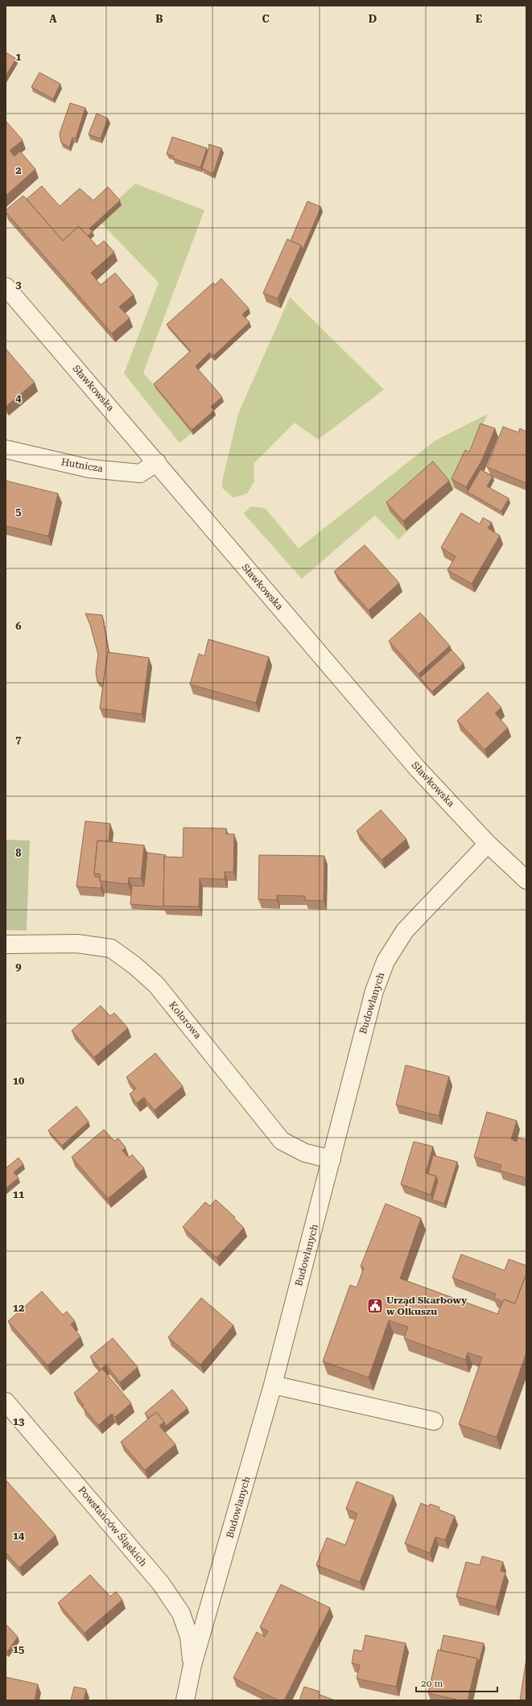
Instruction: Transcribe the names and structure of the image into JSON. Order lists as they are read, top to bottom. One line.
{"streets":{"street":["Sławkowska","Hutnicza","Budowlanych","Kolorowa","Powstańców Śląskich"]},"crossings":[["Sławkowska","Hutnicza"],["Sławkowska","Budowlanych"],["Budowlanych","Kolorowa"],["Budowlanych","Powstańców Śląskich"]],"places":{"public building":["Urząd Skarbowy w Olkuszu"]},"scale_bar":"20 m","grid":{"columns":["A","B","C","D","E"],"rows":["1","2","3","4","5","6","7","8","9","10","11","12","13","14","15"]}}
